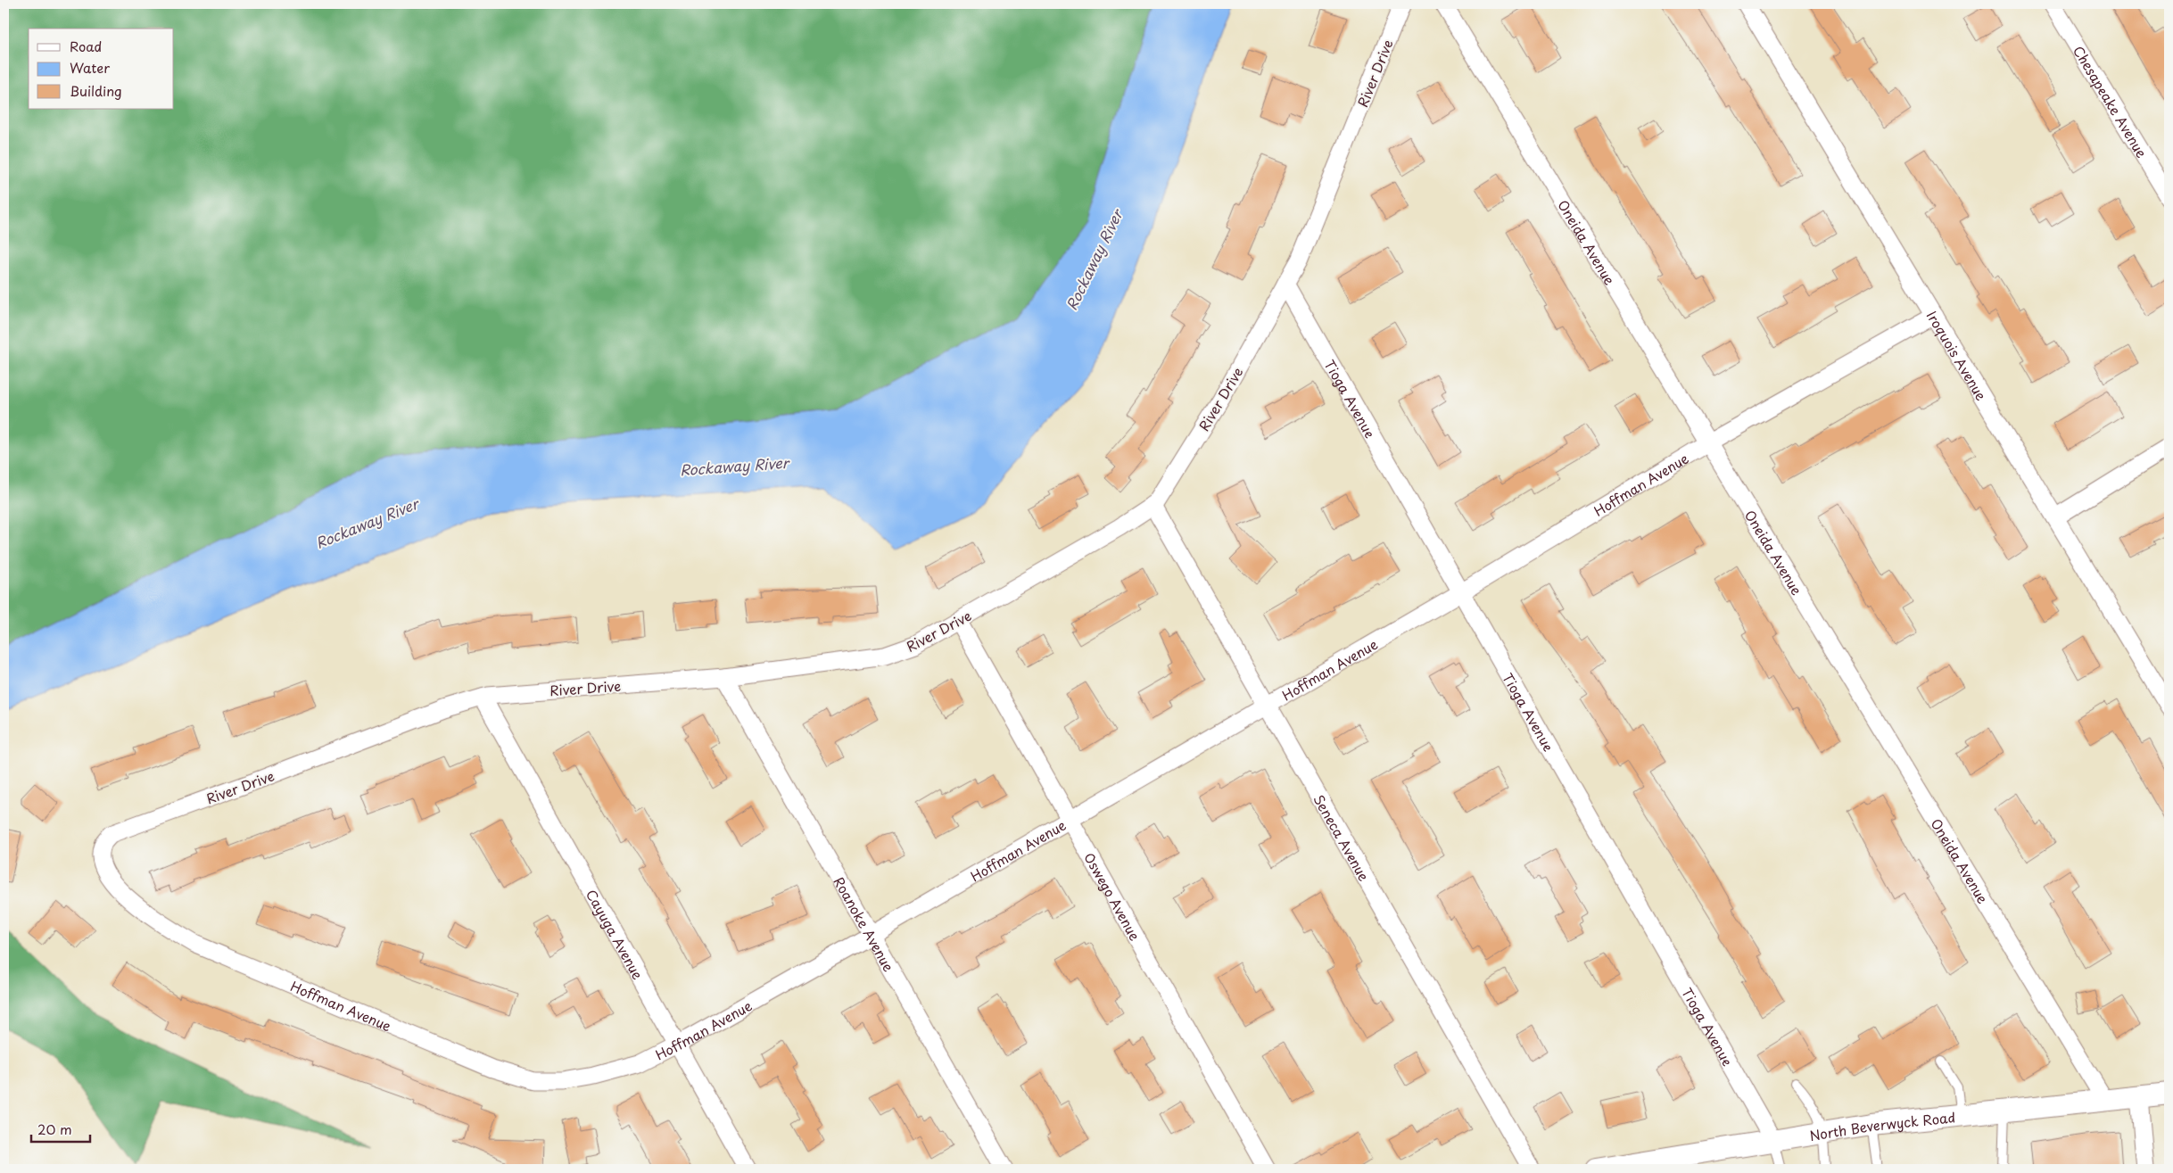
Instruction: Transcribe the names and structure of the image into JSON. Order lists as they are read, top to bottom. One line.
{"streets":{"street":["River Drive","Chesapeake Avenue","Oneida Avenue","Iroquois Avenue","Tioga Avenue","Hoffman Avenue","Seneca Avenue","Oswego Avenue","Roanoke Avenue","Cayuga Avenue","North Beverwyck Road"]},"crossings":[["River Drive","Tioga Avenue"],["River Drive","Hoffman Avenue"],["River Drive","Seneca Avenue"],["River Drive","Oswego Avenue"],["River Drive","Roanoke Avenue"],["River Drive","Cayuga Avenue"],["Oneida Avenue","Hoffman Avenue"],["Oneida Avenue","North Beverwyck Road"],["Iroquois Avenue","Hoffman Avenue"],["Tioga Avenue","Hoffman Avenue"],["Tioga Avenue","North Beverwyck Road"],["Hoffman Avenue","Seneca Avenue"],["Hoffman Avenue","Oswego Avenue"],["Hoffman Avenue","Roanoke Avenue"],["Hoffman Avenue","Cayuga Avenue"]],"water":["Rockaway River"],"legend":["Road","Water","Building"],"scale_bar":"20 m"}
